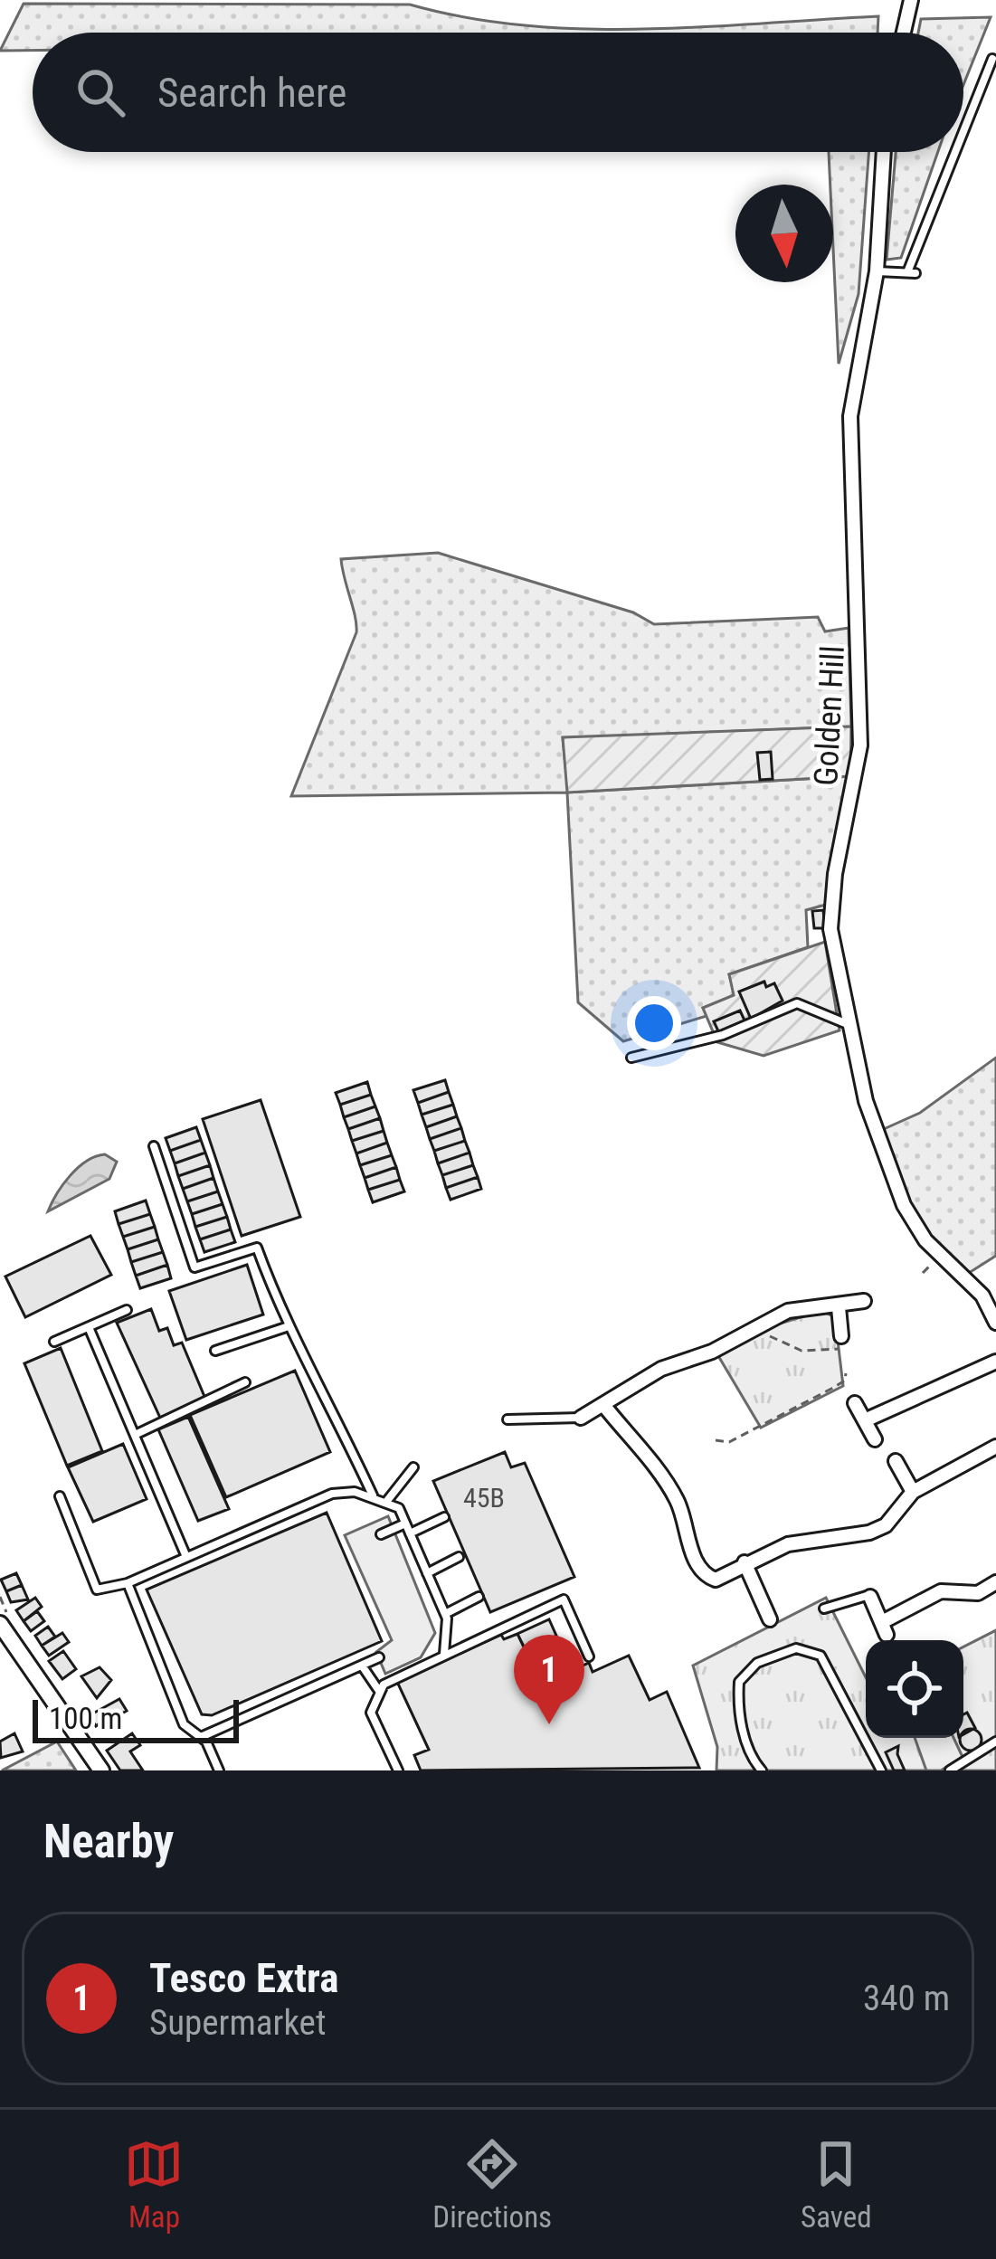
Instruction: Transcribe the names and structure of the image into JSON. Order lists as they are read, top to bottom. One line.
{"streets":{"street":["Golden Hill"]},"house_numbers":["45B"],"scale_bar":"100 m","north":"bottom","page":{"search":"Search here","pins":"1","scale":"100 m","heading":"Nearby","list":[{"mark":"1","name":"Tesco Extra","note":"Supermarket","value":"340 m"}],"nav":["Map","Directions","Saved"]}}
